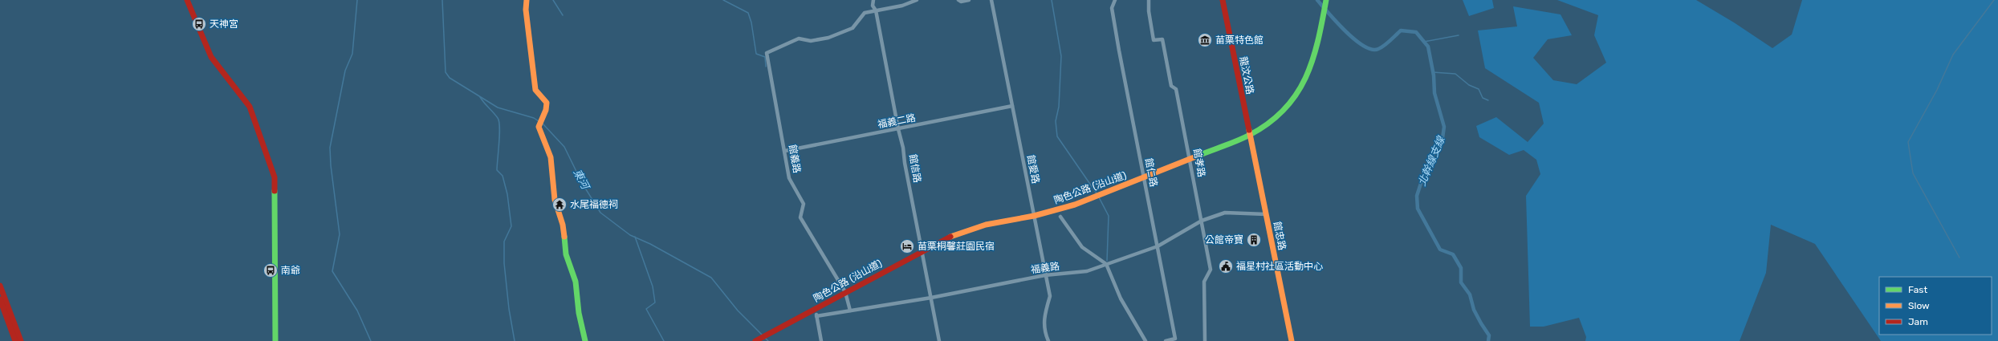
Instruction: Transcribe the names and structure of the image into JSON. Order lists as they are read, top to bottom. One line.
{"streets":{"main road":["龍汶公路","陶色公路 (沿山道)","館忠路"],"street":["福義二路","館義路","館孝路","館信路","館愛路","館仁路","福義路"]},"crossings":[["龍汶公路","陶色公路 (沿山道)"],["龍汶公路","館忠路"],["福義二路","館義路"],["福義二路","館信路"],["福義二路","館愛路"],["館義路","館信路"],["館義路","陶色公路 (沿山道)"],["館義路","福義路"],["館孝路","陶色公路 (沿山道)"],["館孝路","福義路"],["館信路","陶色公路 (沿山道)"],["館信路","福義路"],["館愛路","陶色公路 (沿山道)"],["館愛路","福義路"],["館仁路","陶色公路 (沿山道)"],["館仁路","福義路"],["陶色公路 (沿山道)","館忠路"],["館忠路","福義路"]],"water":["北幹線支線","東河"],"places":{"bus stop":["天神宮","南爺"],"museum":["苗栗特色館"],"temple":["水尾福德祠"],"building":["公館帝寶"],"hotel":["苗栗桐馨莊園民宿"],"public building":["福星村社區活動中心"]},"legend":["Fast","Slow","Jam"]}
